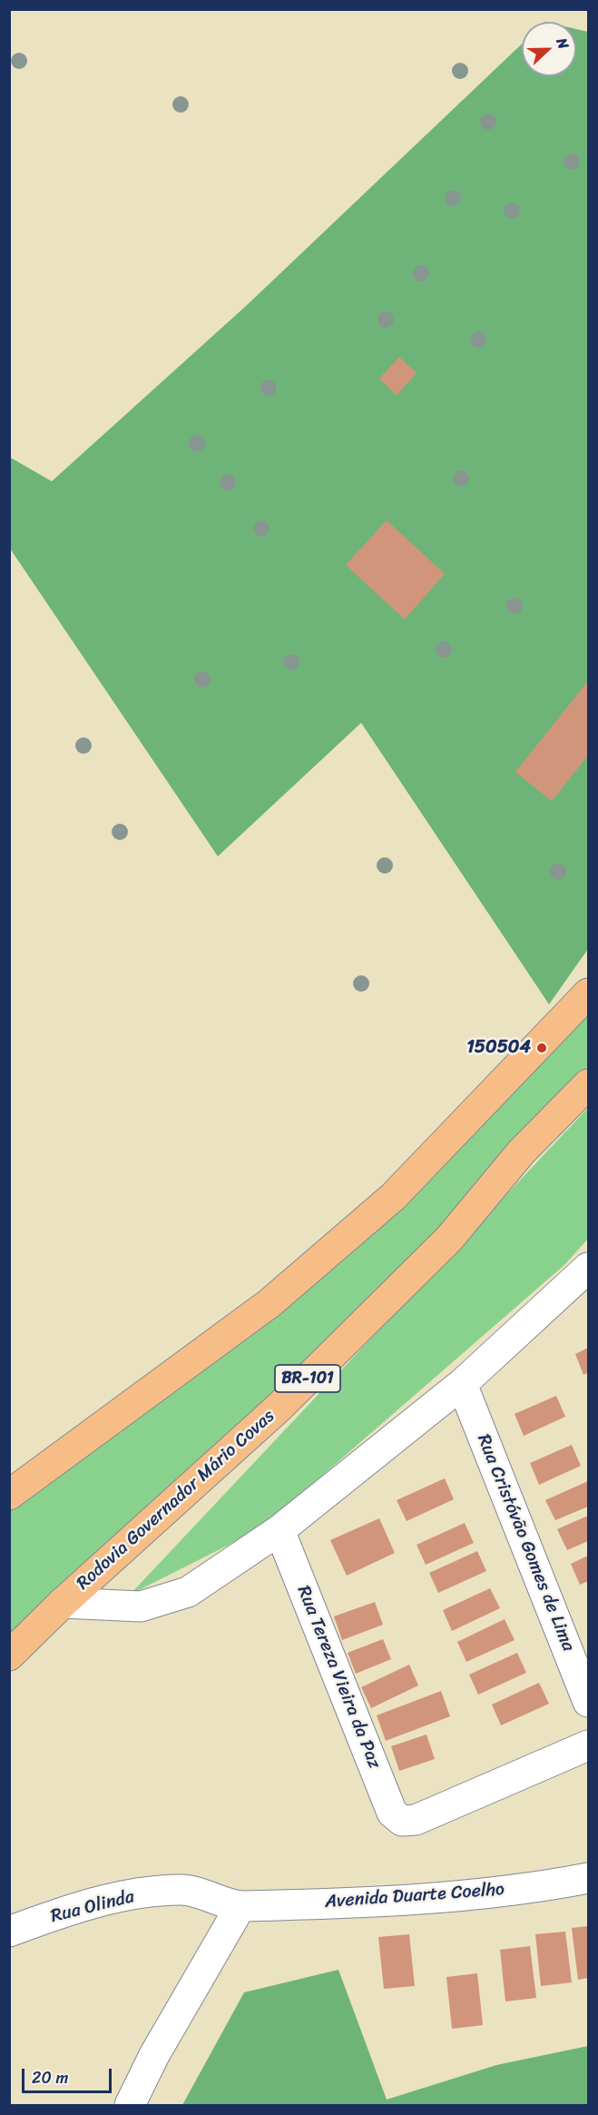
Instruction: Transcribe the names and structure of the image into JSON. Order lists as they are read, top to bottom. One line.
{"streets":{"highway":["BR-101","Rodovia Governador Mário Covas"],"street":["Rua Cristóvão Gomes de Lima","Rua Tereza Vieira da Paz","Avenida Duarte Coelho","Rua Olinda"]},"crossings":[["Avenida Duarte Coelho","Rua Olinda"]],"places":["150504"],"scale_bar":"20 m","north":"right"}
